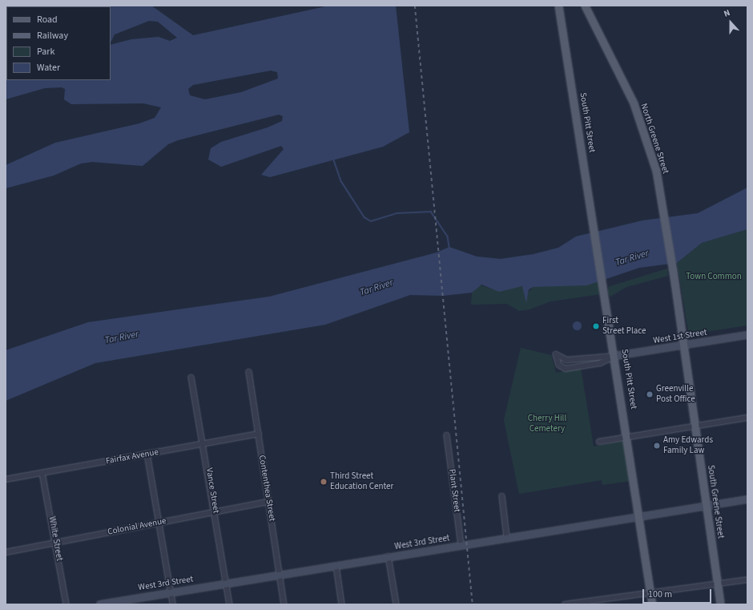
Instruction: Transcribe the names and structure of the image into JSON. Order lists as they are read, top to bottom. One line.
{"streets":{"main road":["South Pitt Street","North Greene Street","South Greene Street"],"street":["West 1st Street","Fairfax Avenue","Contenthea Street","Vance Street","Plant Street","Colonial Avenue","White Street","West 3rd Street"]},"crossings":[["South Pitt Street","West 1st Street"],["South Pitt Street","West 3rd Street"],["North Greene Street","West 1st Street"],["North Greene Street","South Greene Street"],["West 1st Street","South Greene Street"],["Fairfax Avenue","Contenthea Street"],["Fairfax Avenue","Vance Street"],["Fairfax Avenue","White Street"],["Contenthea Street","Colonial Avenue"],["Contenthea Street","West 3rd Street"],["Vance Street","Colonial Avenue"],["Vance Street","West 3rd Street"],["Plant Street","West 3rd Street"],["South Greene Street","West 3rd Street"],["Colonial Avenue","White Street"]],"water":["Tar River"],"parks":["Town Common","Cherry Hill Cemetery"],"places":["First Street Place","Greenville Post Office","Amy Edwards Family Law","Third Street Education Center"],"legend":["Road","Railway","Park","Water"],"scale_bar":"100 m","north":"top"}
